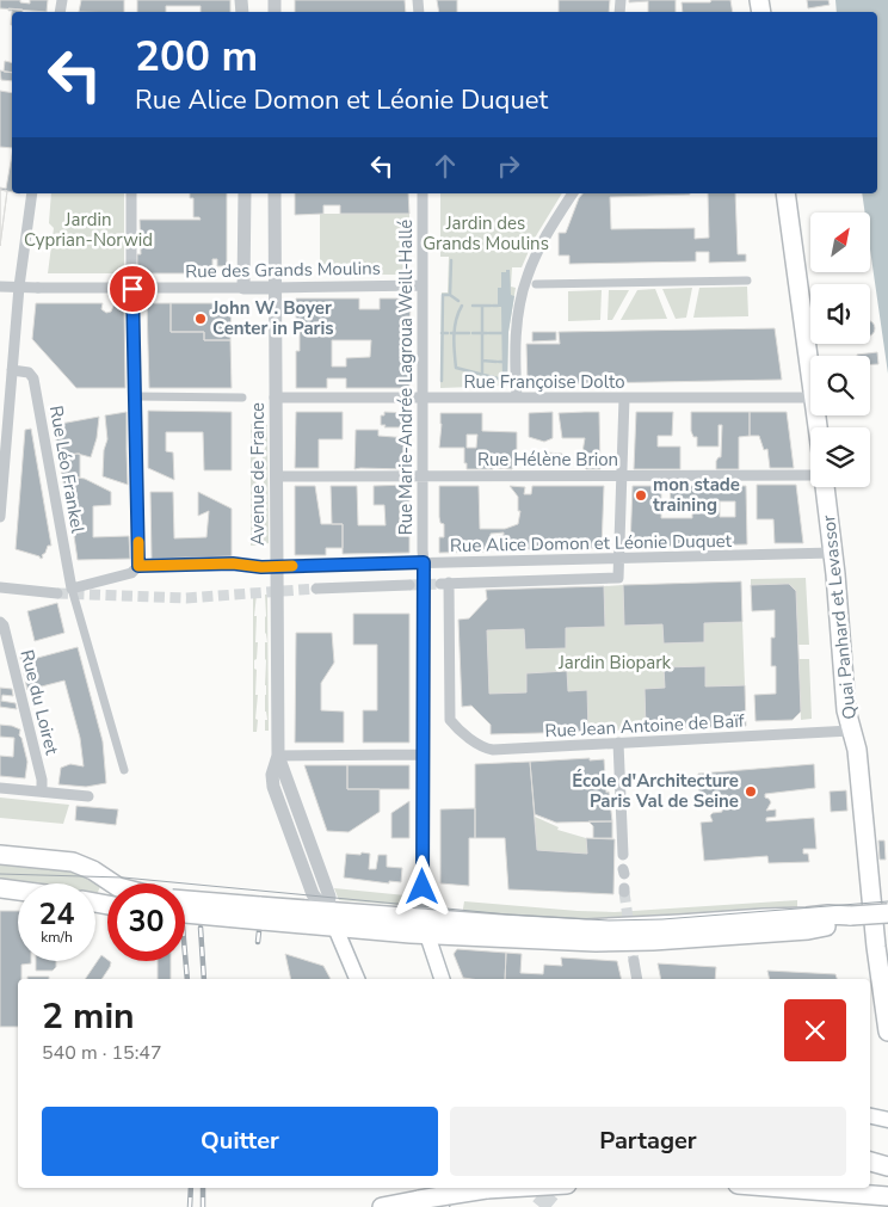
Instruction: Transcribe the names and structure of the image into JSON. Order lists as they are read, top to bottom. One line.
{"streets":{"main road":["Quai Panhard et Levassor"],"street":["Rue des Grands Moulins","Rue Marie-Andrée Lagroua Weill-Hallé","Rue Françoise Dolto","Rue Hélène Brion","Rue Léo Frankel","Avenue de France","Rue Alice Domon et Léonie Duquet","Rue du Loiret","Rue Jean Antoine de Baïf"]},"crossings":[["Rue des Grands Moulins","Rue Marie-Andrée Lagroua Weill-Hallé"],["Rue des Grands Moulins","Avenue de France"],["Rue Marie-Andrée Lagroua Weill-Hallé","Rue Françoise Dolto"],["Rue Marie-Andrée Lagroua Weill-Hallé","Rue Hélène Brion"],["Rue Marie-Andrée Lagroua Weill-Hallé","Rue Alice Domon et Léonie Duquet"],["Rue Françoise Dolto","Avenue de France"],["Rue Hélène Brion","Avenue de France"],["Avenue de France","Rue Alice Domon et Léonie Duquet"],["Rue Alice Domon et Léonie Duquet","Quai Panhard et Levassor"],["Rue Alice Domon et Léonie Duquet","Rue Jean Antoine de Baïf"],["Quai Panhard et Levassor","Rue Jean Antoine de Baïf"]],"parks":["Jardin Cyprian-Norwid","Jardin des Grands Moulins","Jardin Biopark"],"places":["John W. Boyer Center in Paris","mon stade training","École d'Architecture Paris Val de Seine"],"north":"top right","page":{"turn":["200 m","Rue Alice Domon et Léonie Duquet"],"speed":"24 km/h","limit":"30","heading":["2 min","540 m · 15:47"],"buttons":["Quitter","Partager"]}}
